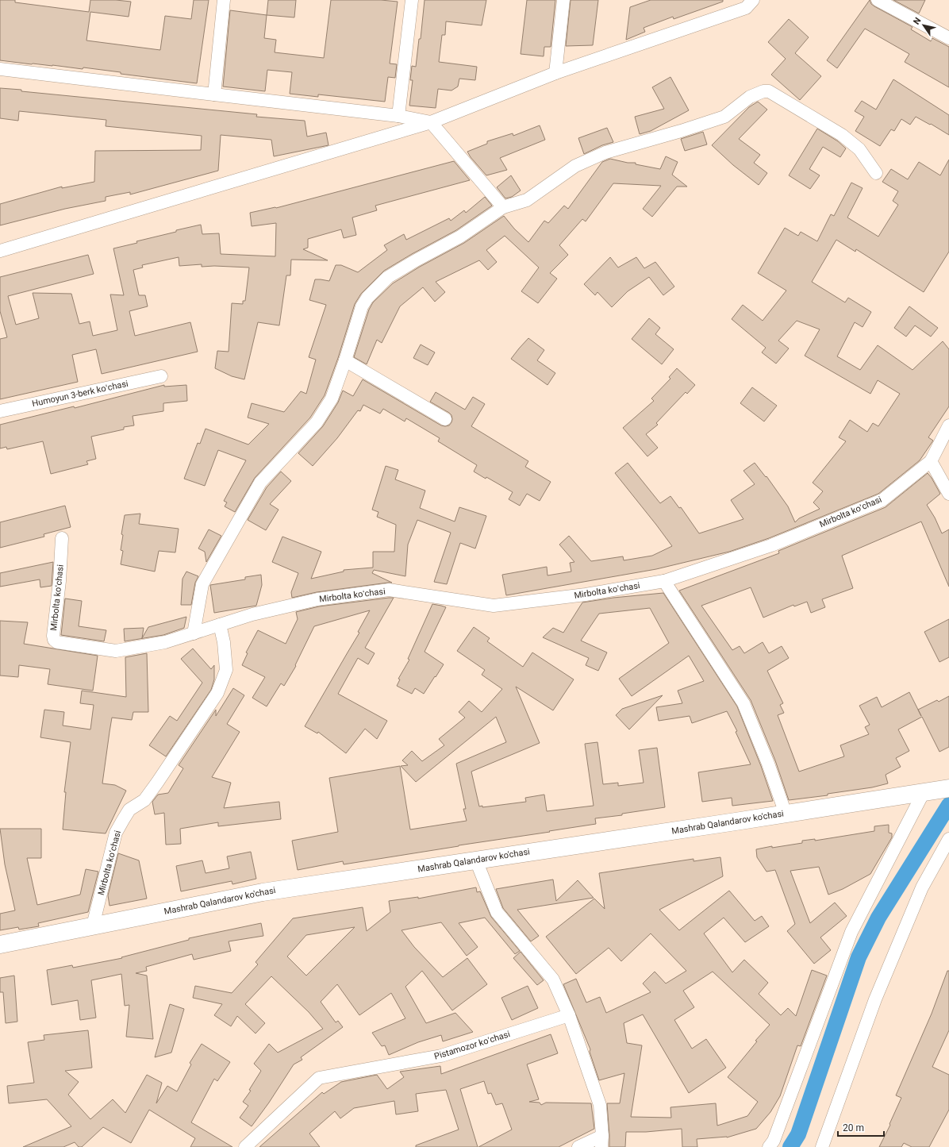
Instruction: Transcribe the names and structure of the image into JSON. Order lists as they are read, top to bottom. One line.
{"streets":{"main road":["Mashrab Qalandarov ko'chasi"],"street":["Humoyun 3-berk koʻchasi","Mirbolta koʻchasi","Pistamozor koʻchasi"]},"crossings":[["Mirbolta koʻchasi","Mashrab Qalandarov ko'chasi"]],"scale_bar":"20 m","north":"top left"}
